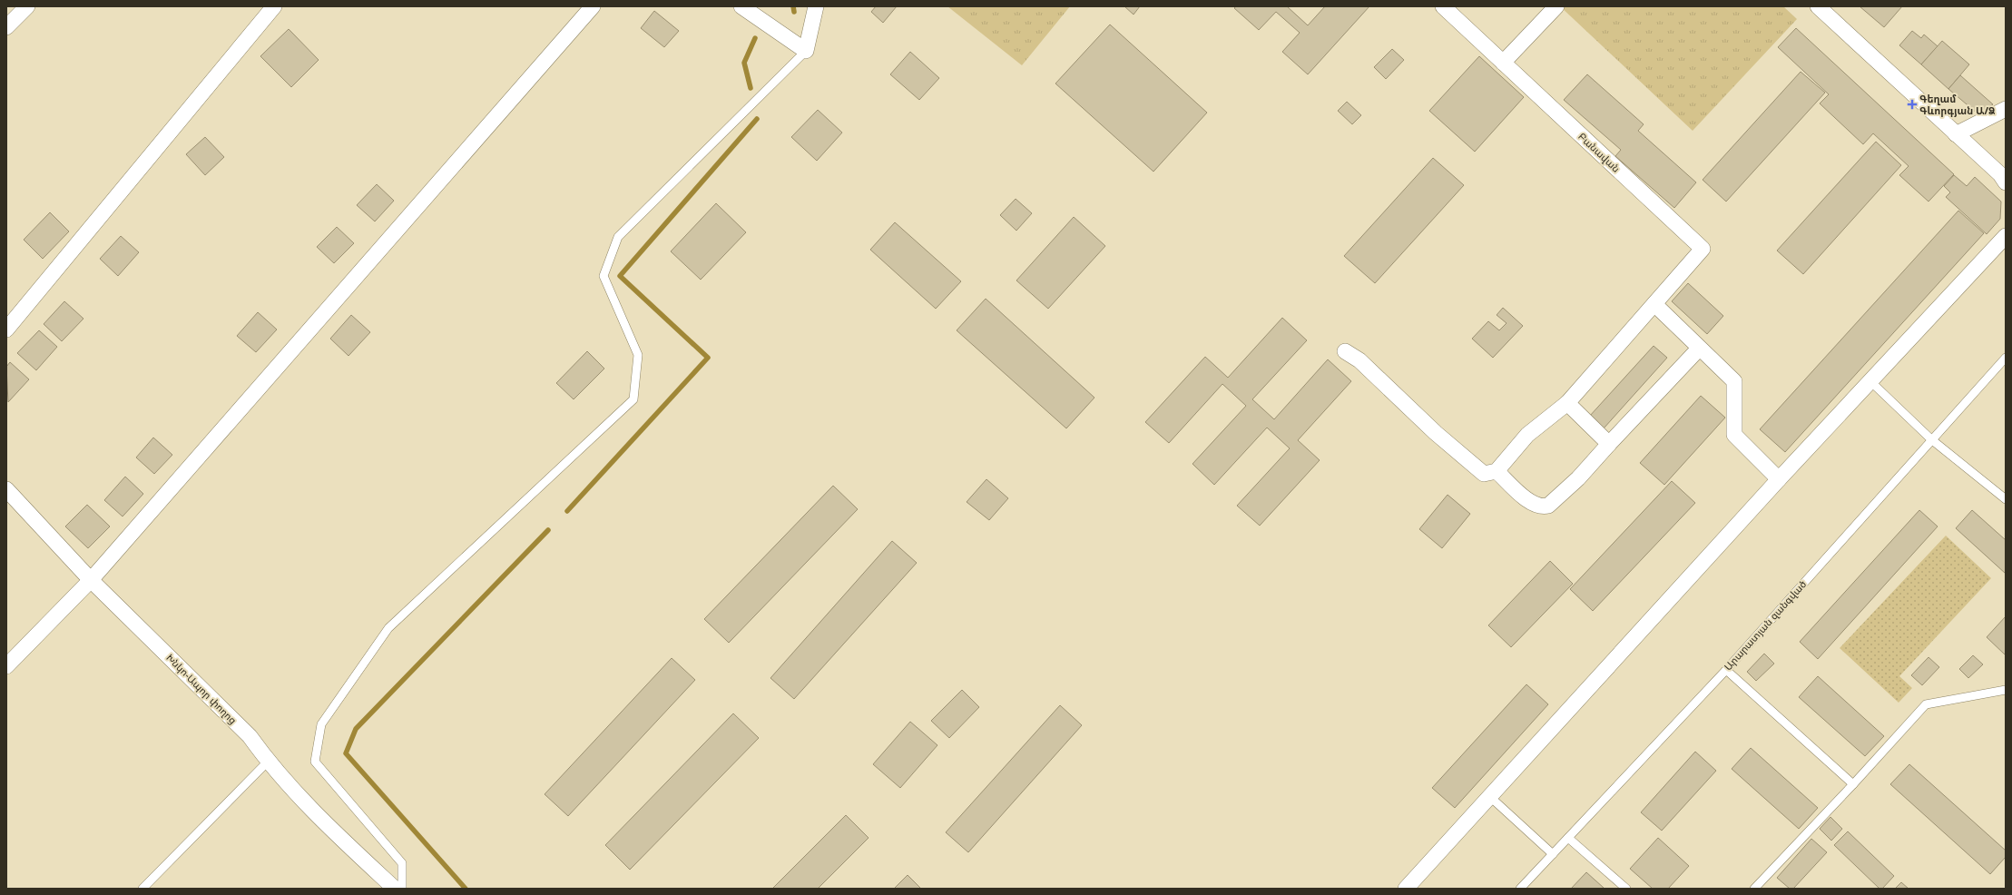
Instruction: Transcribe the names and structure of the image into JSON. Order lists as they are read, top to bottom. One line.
{"streets":{"street":["Բանավան","Խնկո-Ապոր փողոց"],"lane":["Արարատյան զանգված"]},"places":{"health":["Գեղամ Գևորգյան Ա/Ձ"]}}
